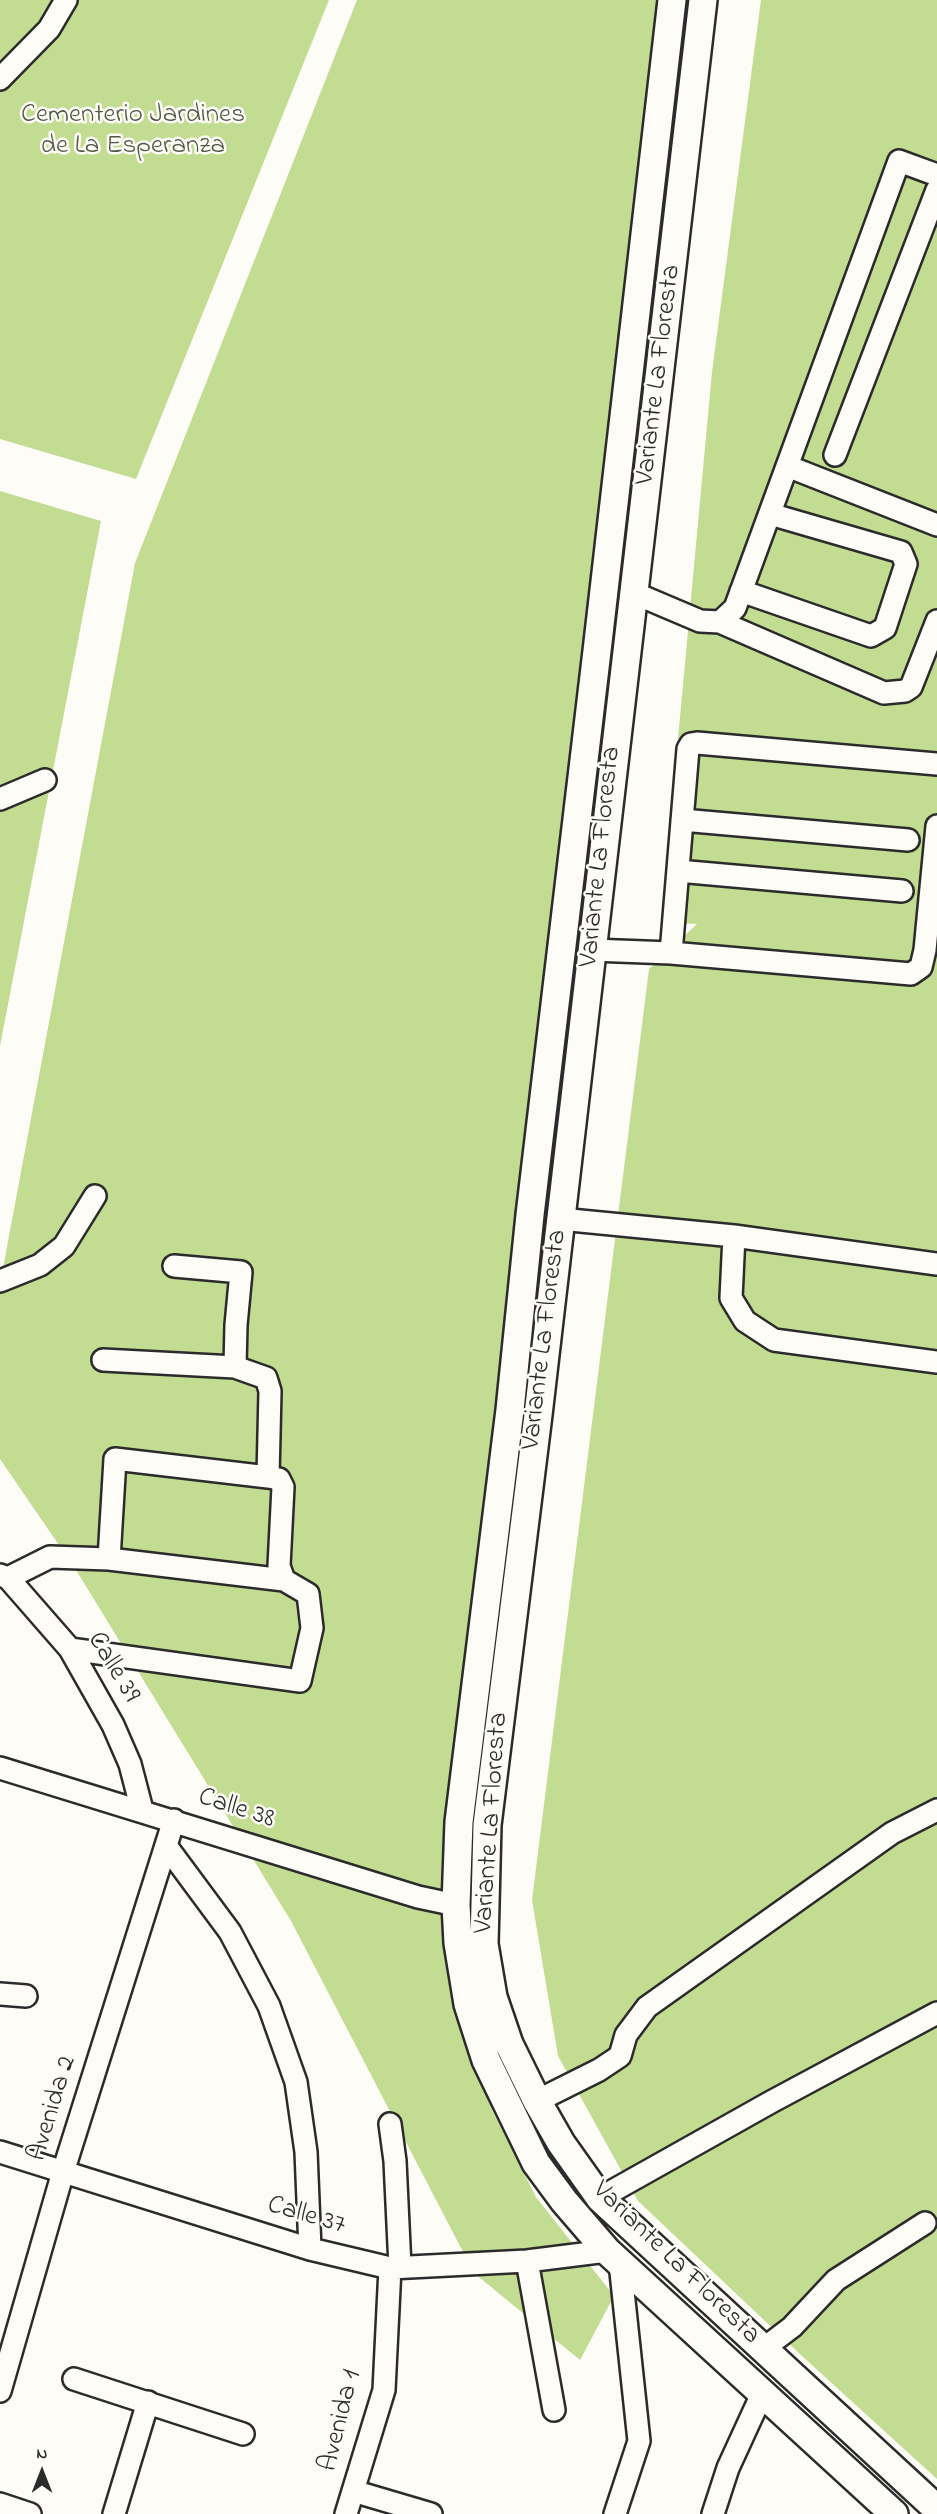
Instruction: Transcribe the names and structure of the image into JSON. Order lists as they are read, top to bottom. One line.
{"streets":{"main road":["Variante La Floresta"],"street":["Calle 39","Calle 38","Avenida 2","Calle 37","Avenida 1"]},"crossings":[["Variante La Floresta","Calle 38"],["Variante La Floresta","Calle 37"],["Calle 39","Calle 38"],["Avenida 2","Calle 37"],["Calle 37","Avenida 1"]],"parks":["Cementerio Jardines de La Esperanza"],"north":"top"}
